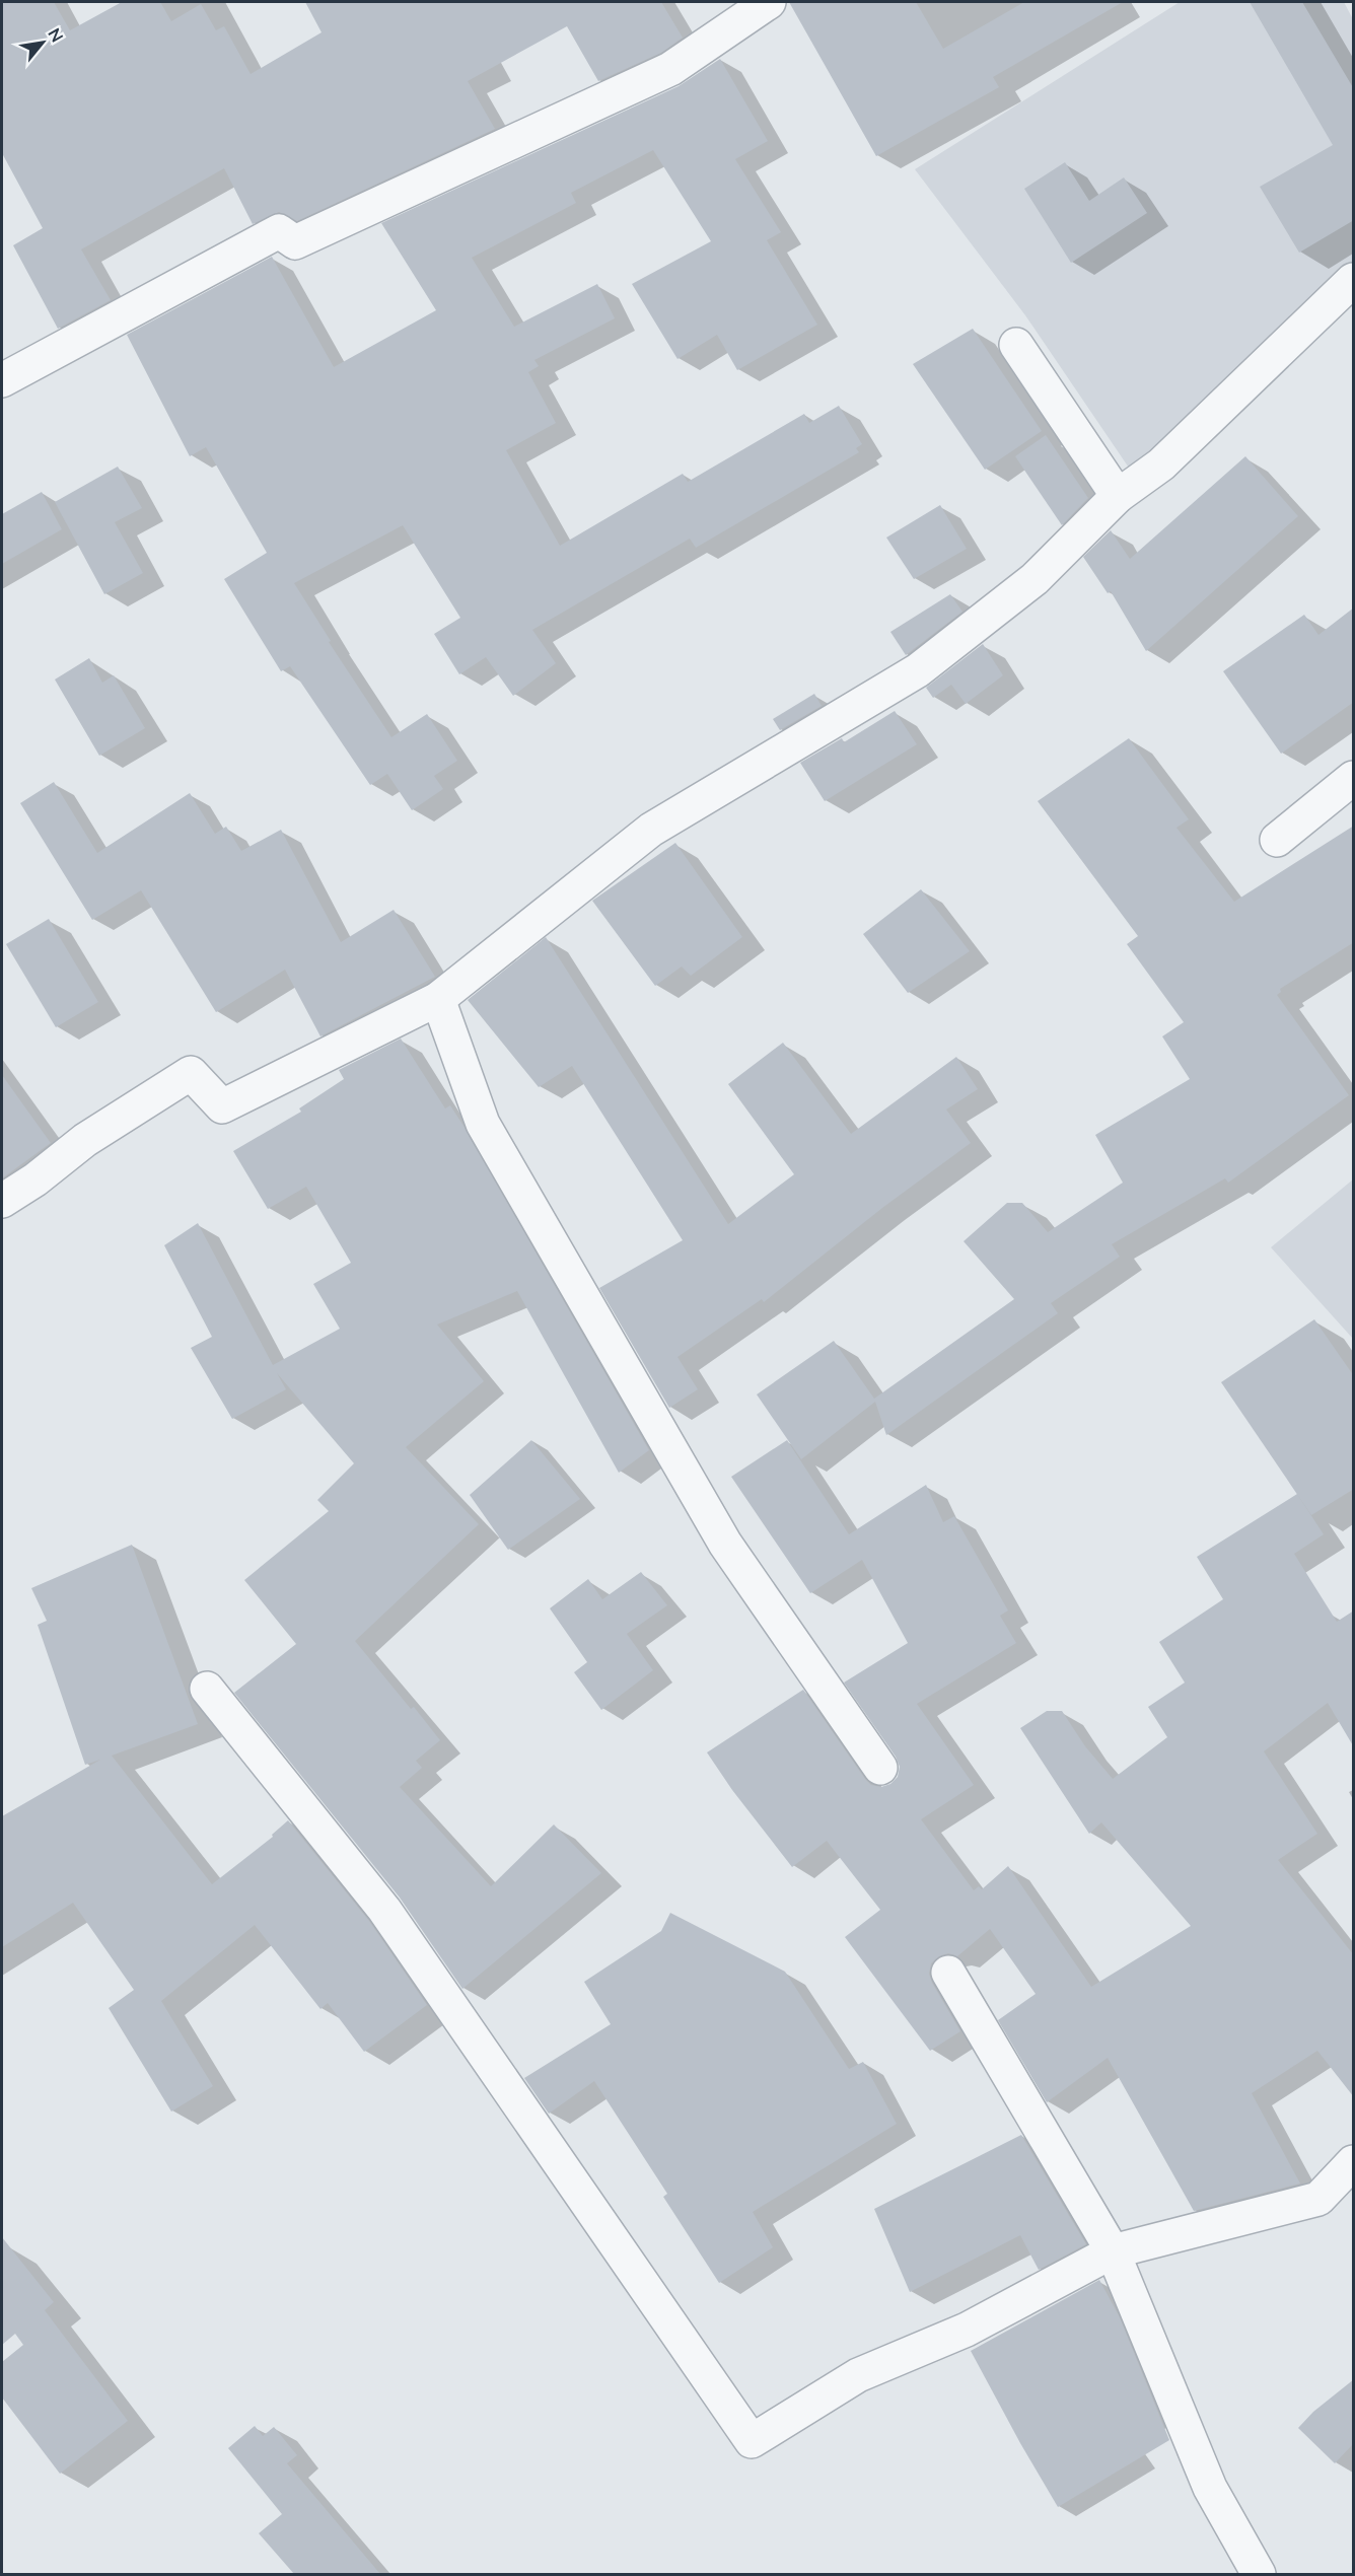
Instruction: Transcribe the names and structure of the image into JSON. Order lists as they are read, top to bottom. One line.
{"north":"top right"}
